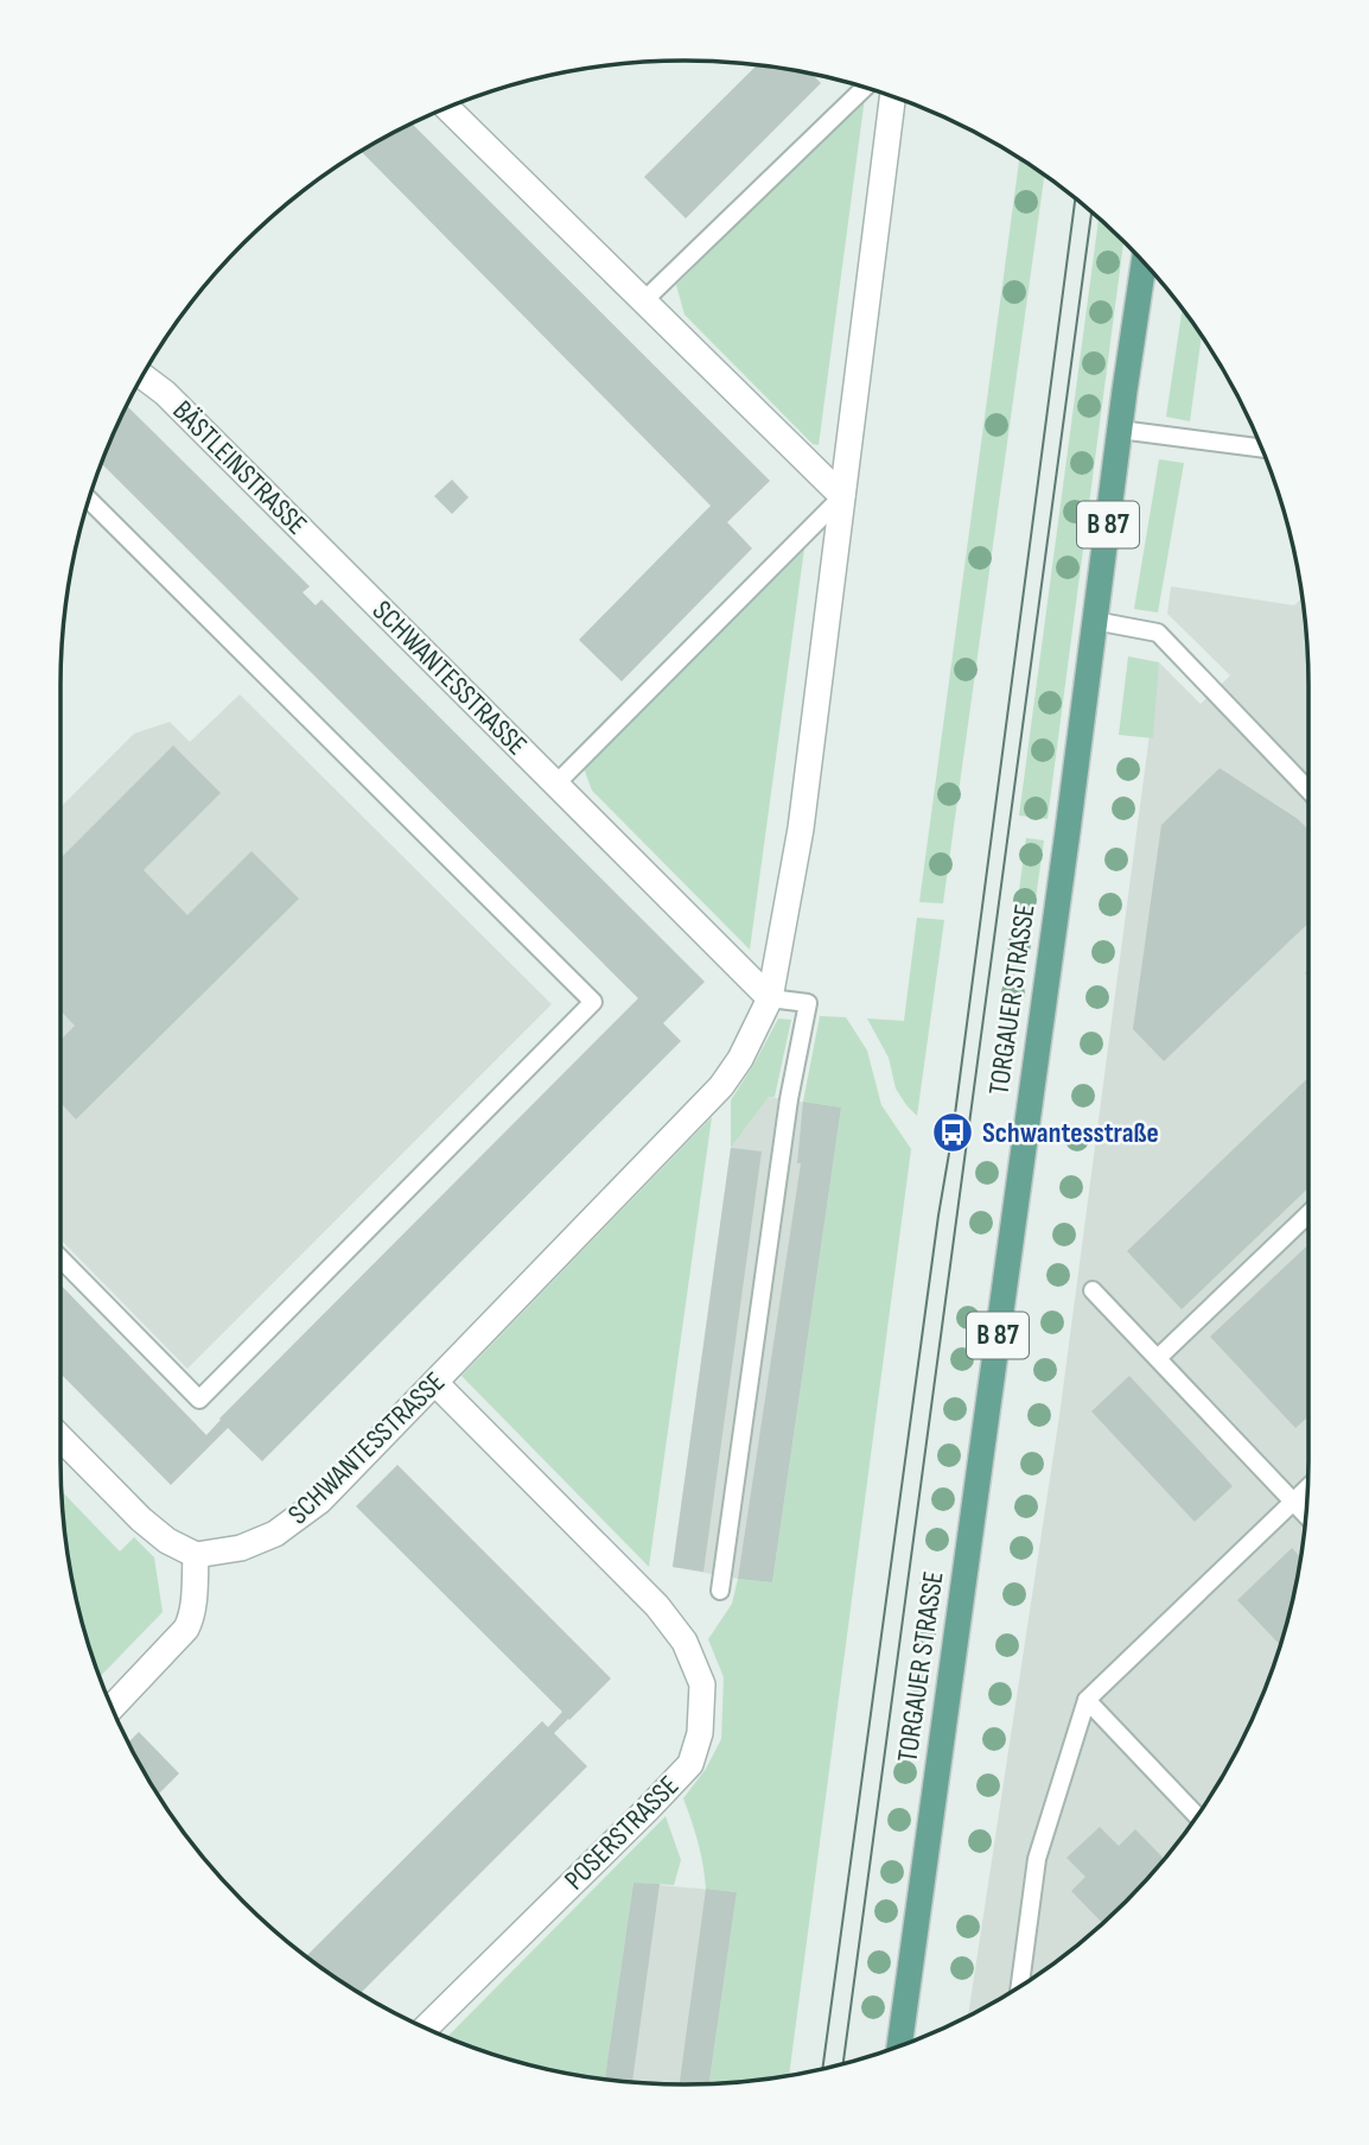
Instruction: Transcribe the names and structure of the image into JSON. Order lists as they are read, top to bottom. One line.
{"streets":{"main road":["B 87","TORGAUER STRASSE"],"street":["BÄSTLEINSTRASSE","SCHWANTESSTRASSE","POSERSTRASSE"]},"crossings":[["BÄSTLEINSTRASSE","SCHWANTESSTRASSE"],["SCHWANTESSTRASSE","POSERSTRASSE"]],"places":{"bus stop":["Schwantesstraße"]}}
